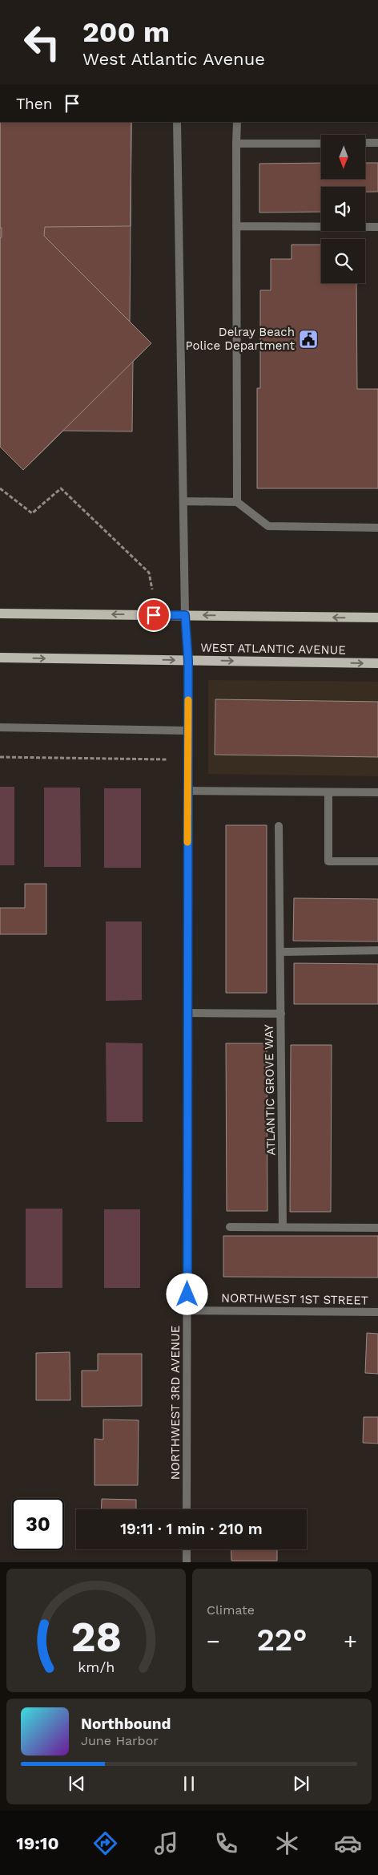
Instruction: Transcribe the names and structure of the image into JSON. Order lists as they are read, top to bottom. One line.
{"streets":{"main road":["WEST ATLANTIC AVENUE"],"street":["ATLANTIC GROVE WAY","NORTHWEST 1ST STREET","NORTHWEST 3RD AVENUE"]},"crossings":[["WEST ATLANTIC AVENUE","NORTHWEST 3RD AVENUE"],["NORTHWEST 1ST STREET","NORTHWEST 3RD AVENUE"]],"places":{"public building":["Delray Beach Police Department"]},"north":"bottom","page":{"turn":["200 m","West Atlantic Avenue"],"then":"Then","limit":"30","trip":"19:11 · 1 min · 210 m","tile":"Climate","heat":["−","22°","+"],"song":["Northbound","June Harbor"],"tabs":"19:10","gauge":["28","km/h"]}}
